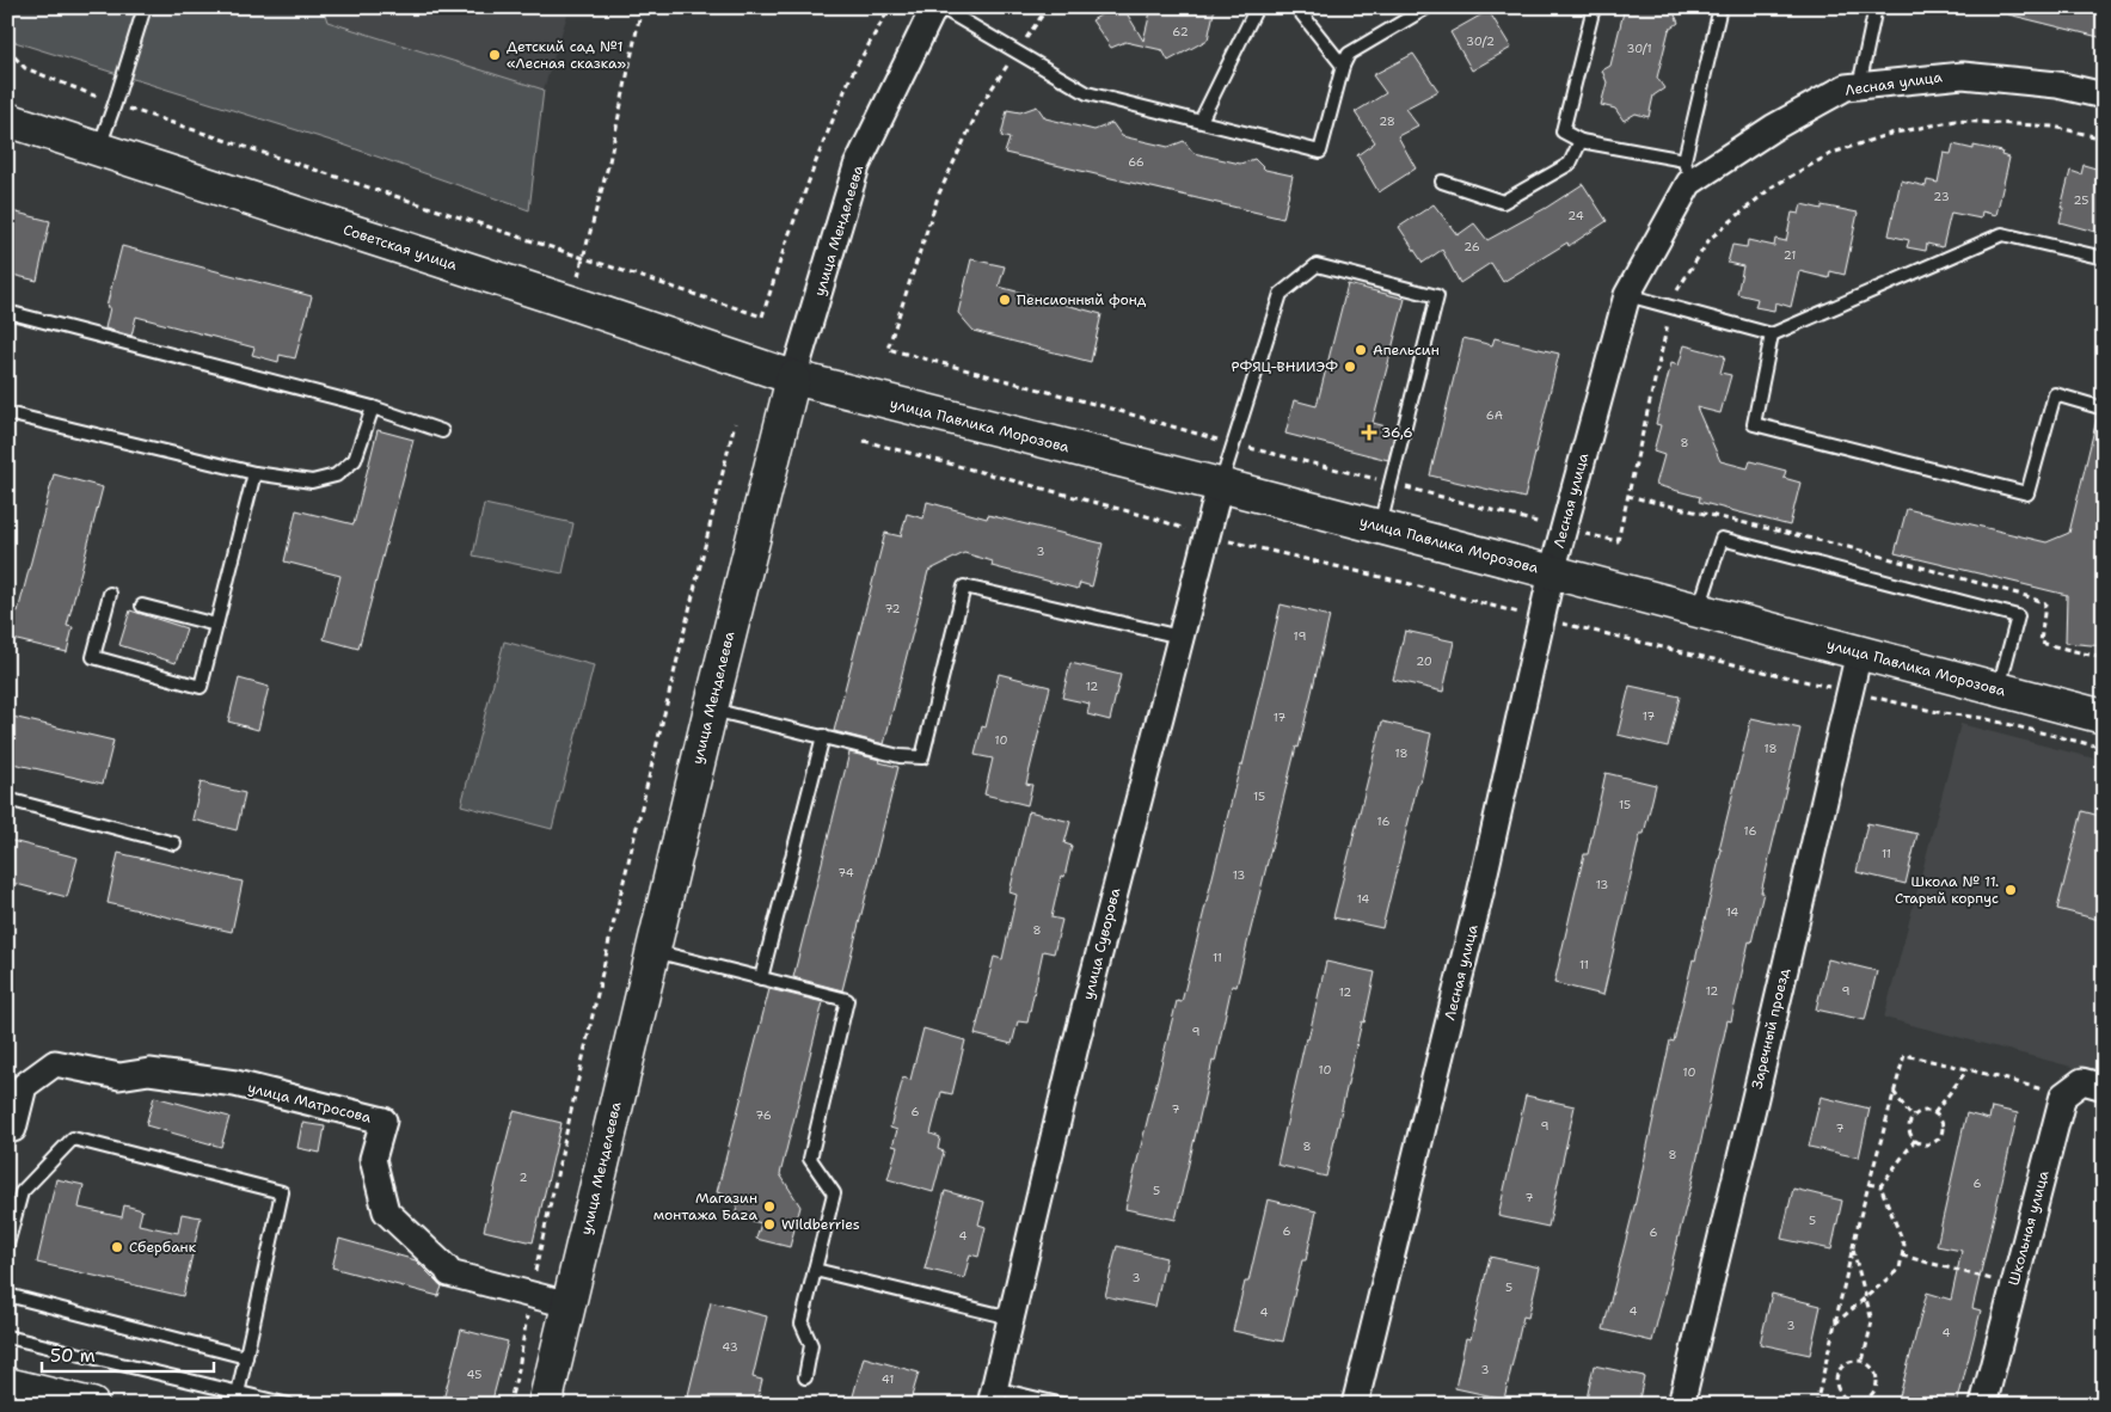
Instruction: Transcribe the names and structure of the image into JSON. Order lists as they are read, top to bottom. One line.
{"streets":{"street":["Лесная улица","улица Менделеева","Советская улица","улица Павлика Морозова","улица Суворова","Заречный проезд","улица Матросова","Школьная улица"]},"crossings":[["Лесная улица","улица Павлика Морозова"],["улица Менделеева","Советская улица"],["улица Менделеева","улица Павлика Морозова"],["улица Менделеева","улица Матросова"],["Советская улица","улица Павлика Морозова"],["улица Павлика Морозова","улица Суворова"],["улица Павлика Морозова","Заречный проезд"]],"places":{"other":["Детский сад №1 «Лесная сказка»","Пенсионный фонд","Апельсин","РФЯЦ-ВНИИЭФ","Школа № 11. Старый корпус","Магазин монтажа Баzа","Wildberries","Сбербанк"],"health":["36,6"]},"house_numbers":["62","30/2","30/1","28","66","23","25","24","26","21","6А","8","3","72","19","20","12","17","17","10","18","18","15","15","16","16","11","74","13","13","14","14","8","11","11","12","9","12","9","10","10","7","6","76","9","7","8","8","2","6","5","7","5","6","6","4","3","5","4","4","3","4","43","3","45","41"],"scale_bar":"50 m"}
